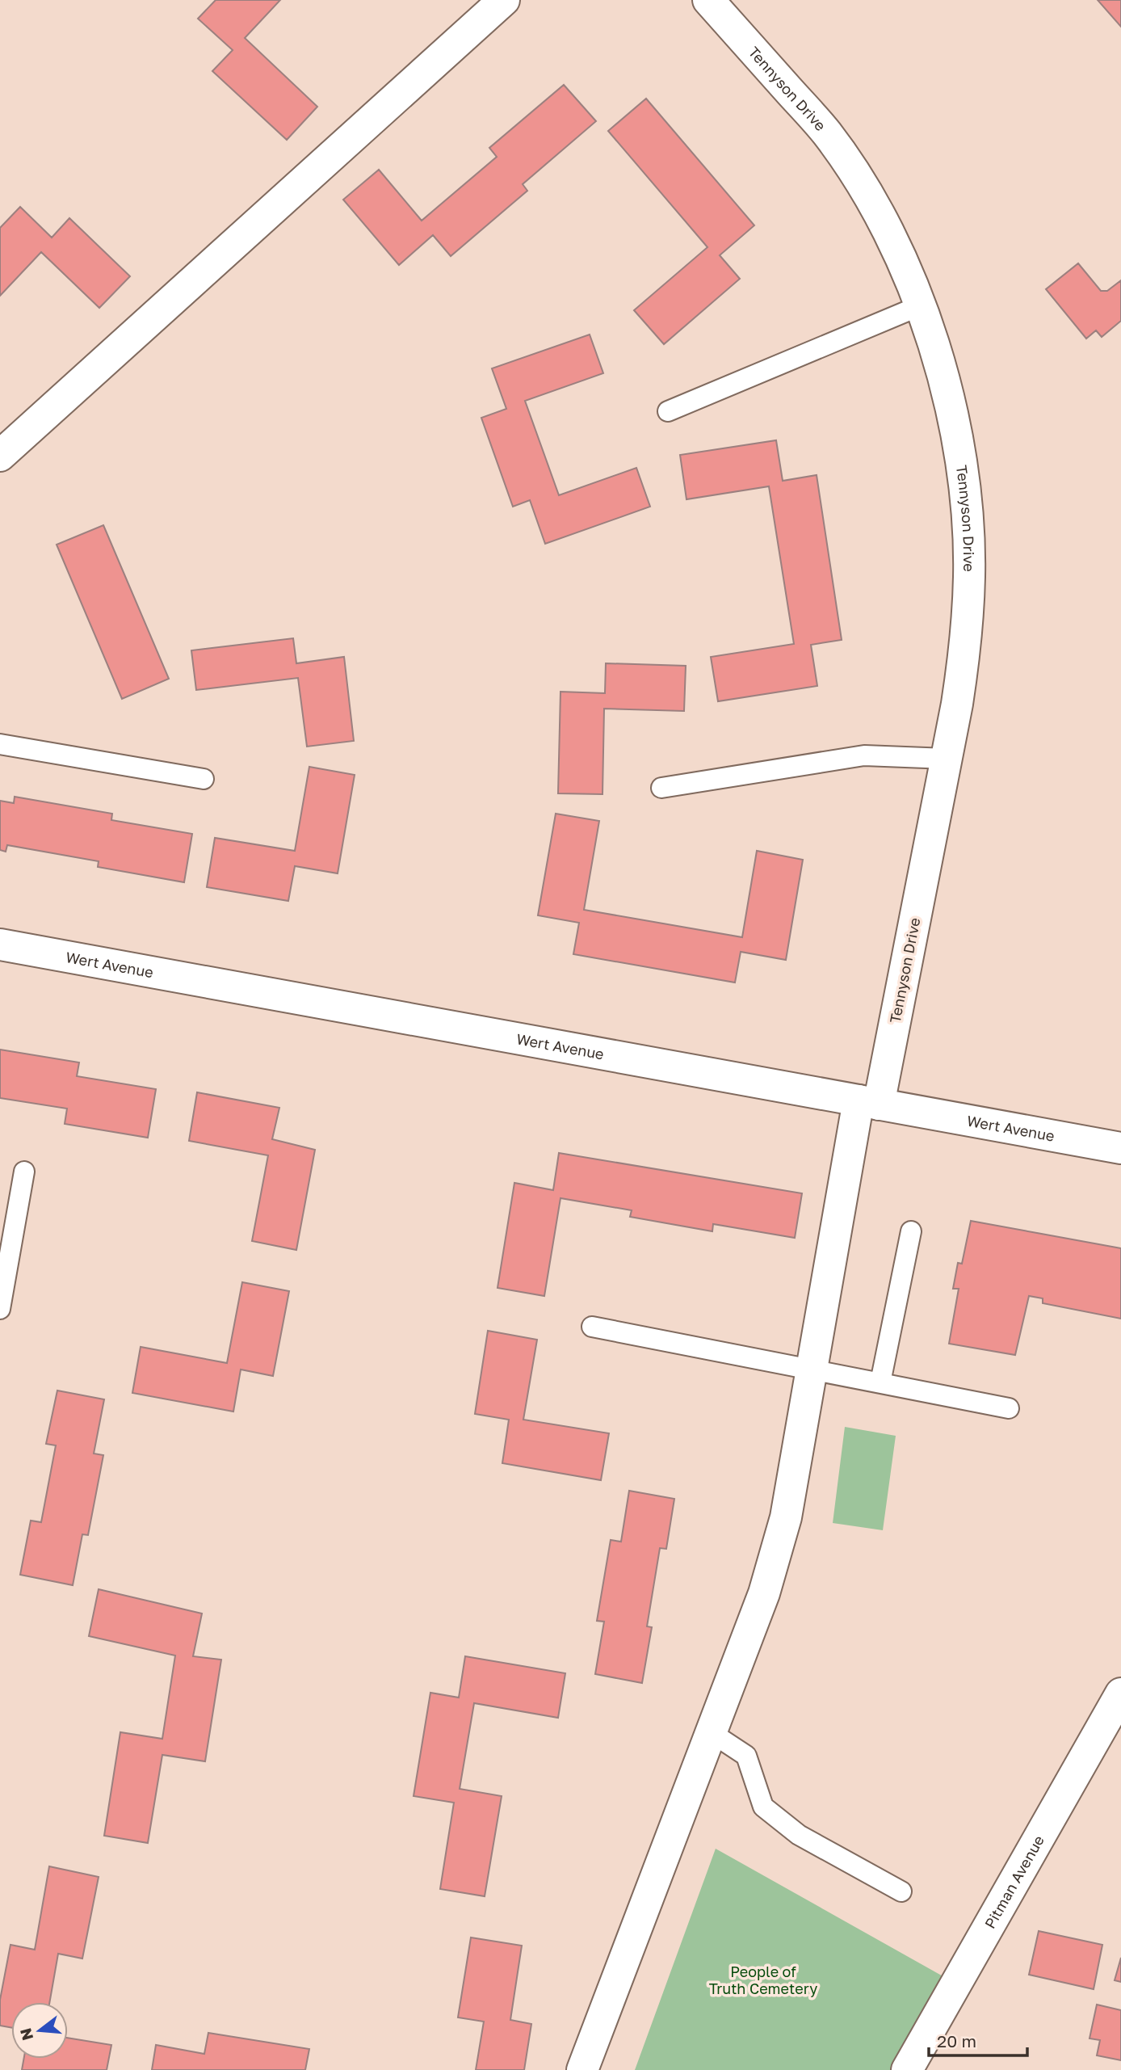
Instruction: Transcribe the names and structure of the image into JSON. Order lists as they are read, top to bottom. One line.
{"streets":{"street":["Tennyson Drive","Wert Avenue","Pitman Avenue"]},"crossings":[["Tennyson Drive","Wert Avenue"]],"parks":["People of Truth Cemetery"],"scale_bar":"20 m","north":"left"}
